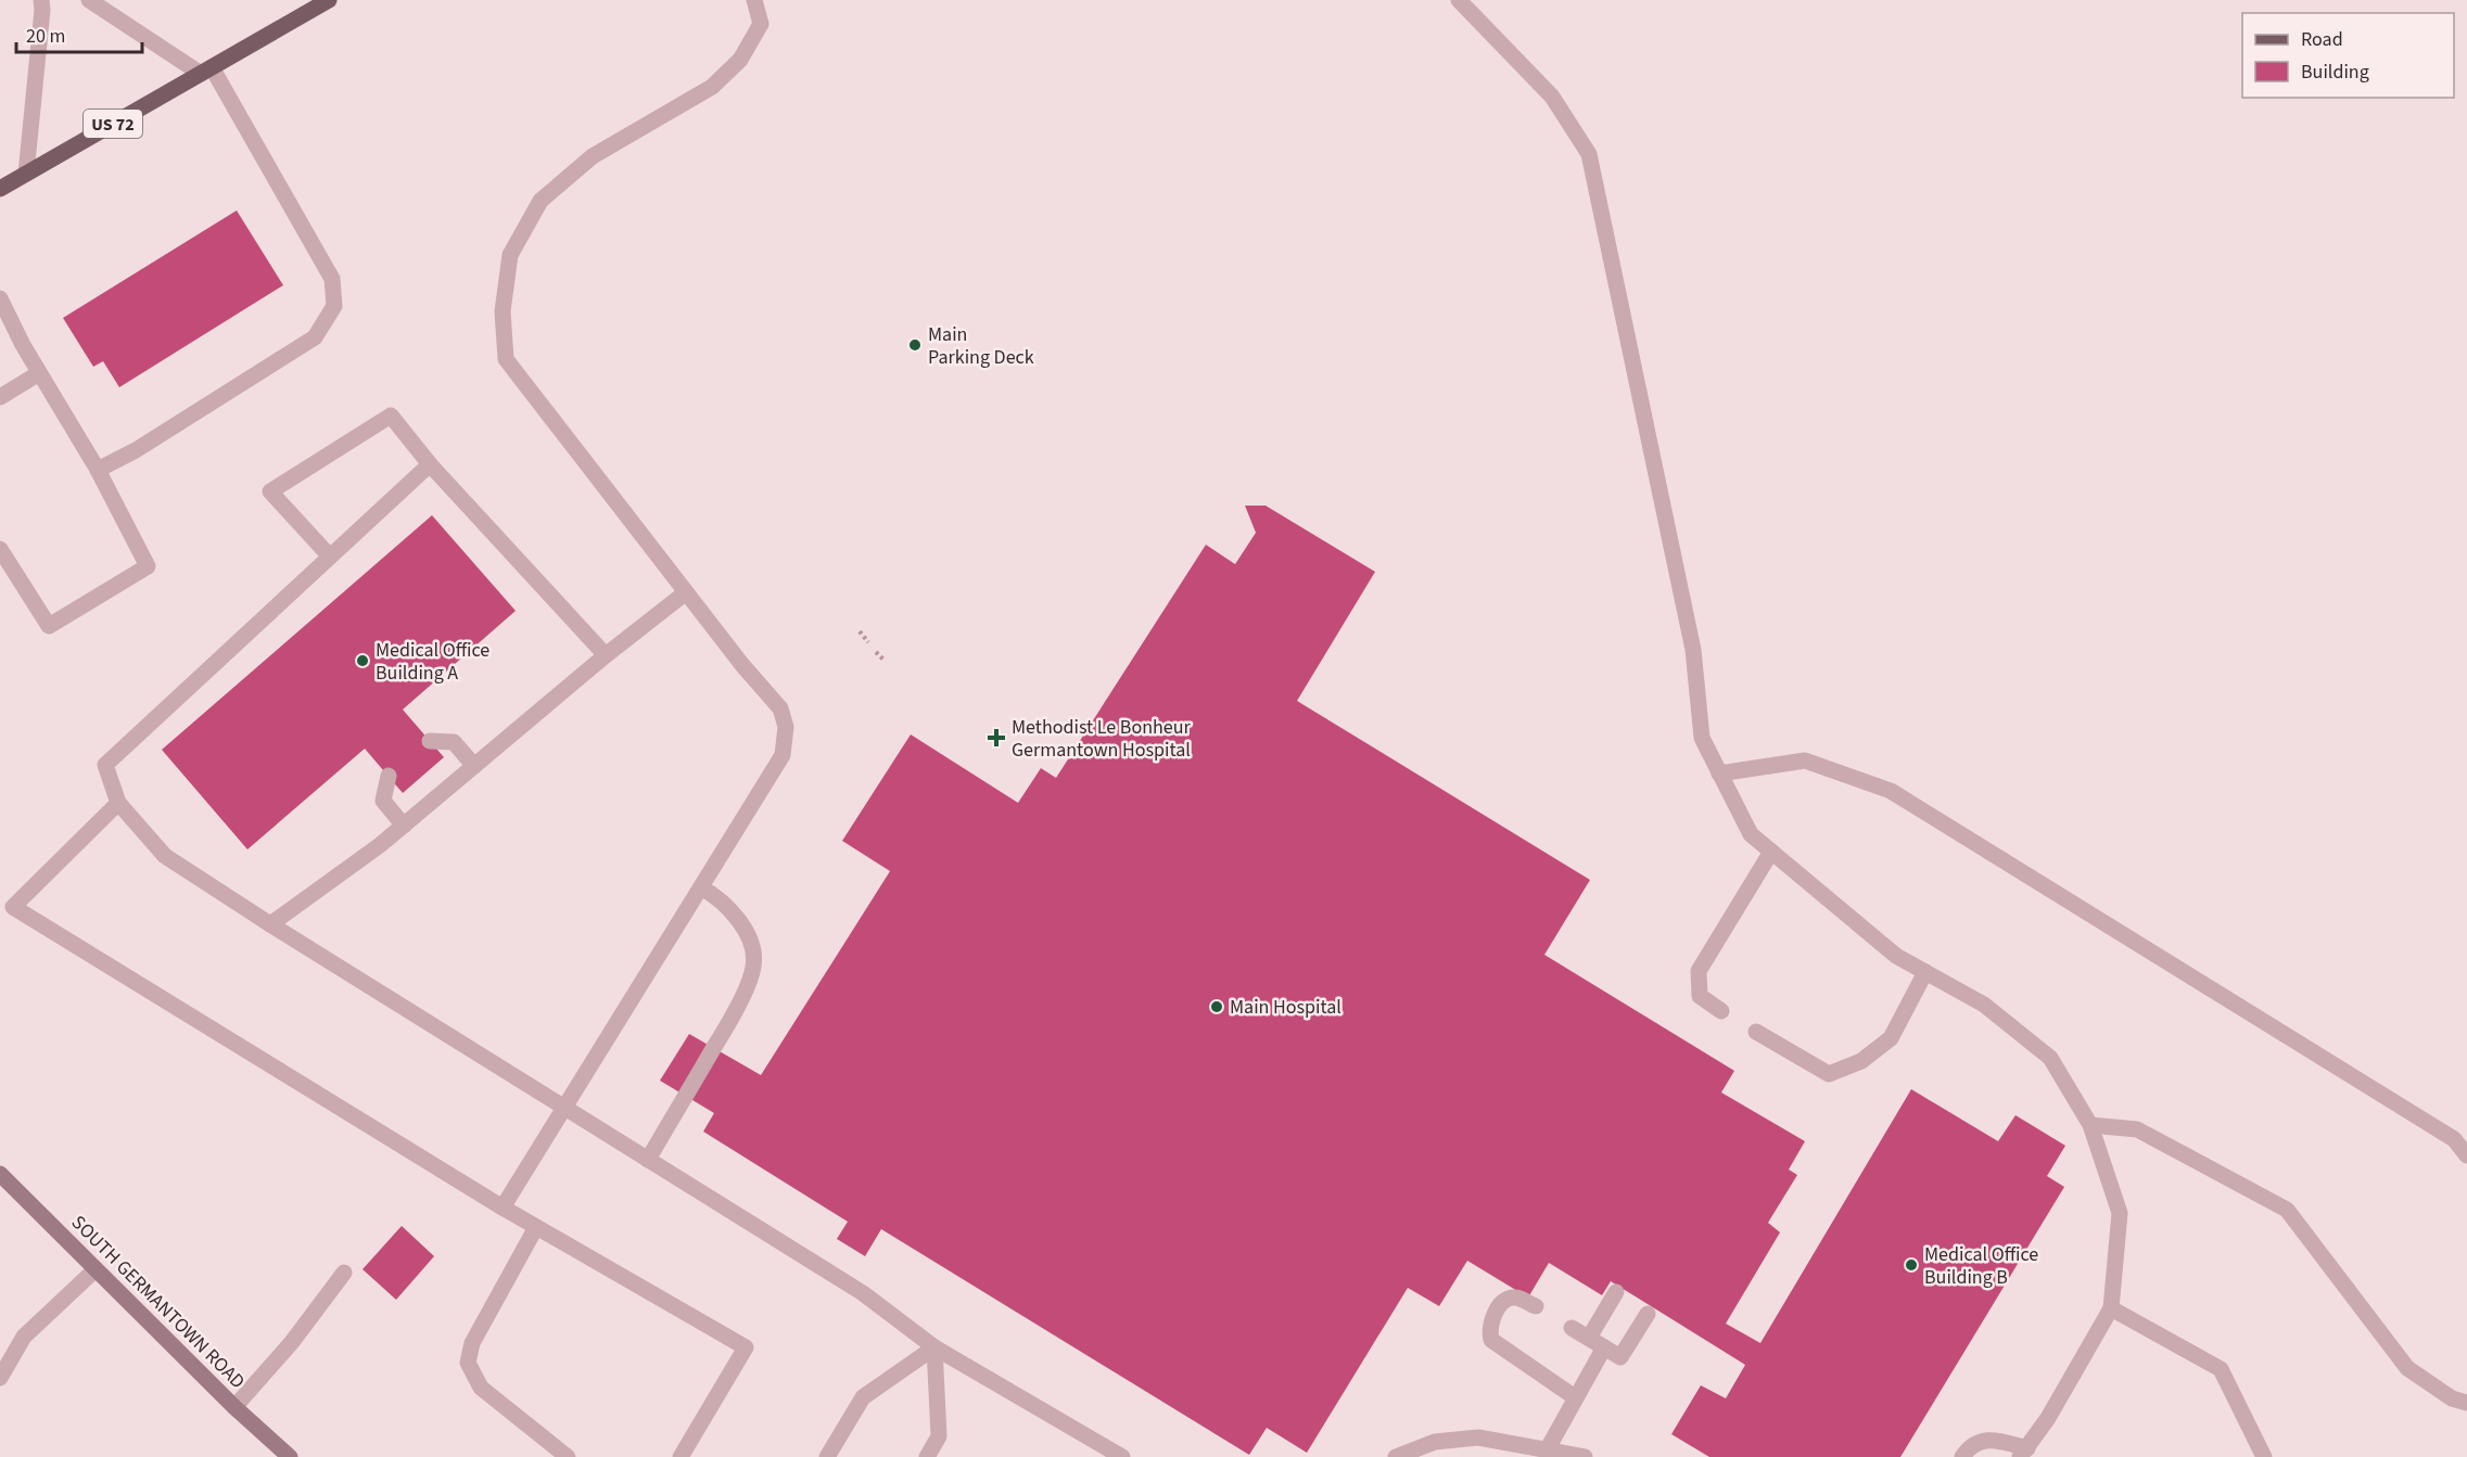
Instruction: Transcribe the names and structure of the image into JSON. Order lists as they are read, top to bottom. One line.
{"streets":{"main road":["US 72"],"street":["SOUTH GERMANTOWN ROAD"]},"places":{"other":["Main Parking Deck","Medical Office Building A","Main Hospital","Medical Office Building B"],"health":["Methodist Le Bonheur Germantown Hospital"]},"legend":["Road","Building"],"scale_bar":"20 m"}
